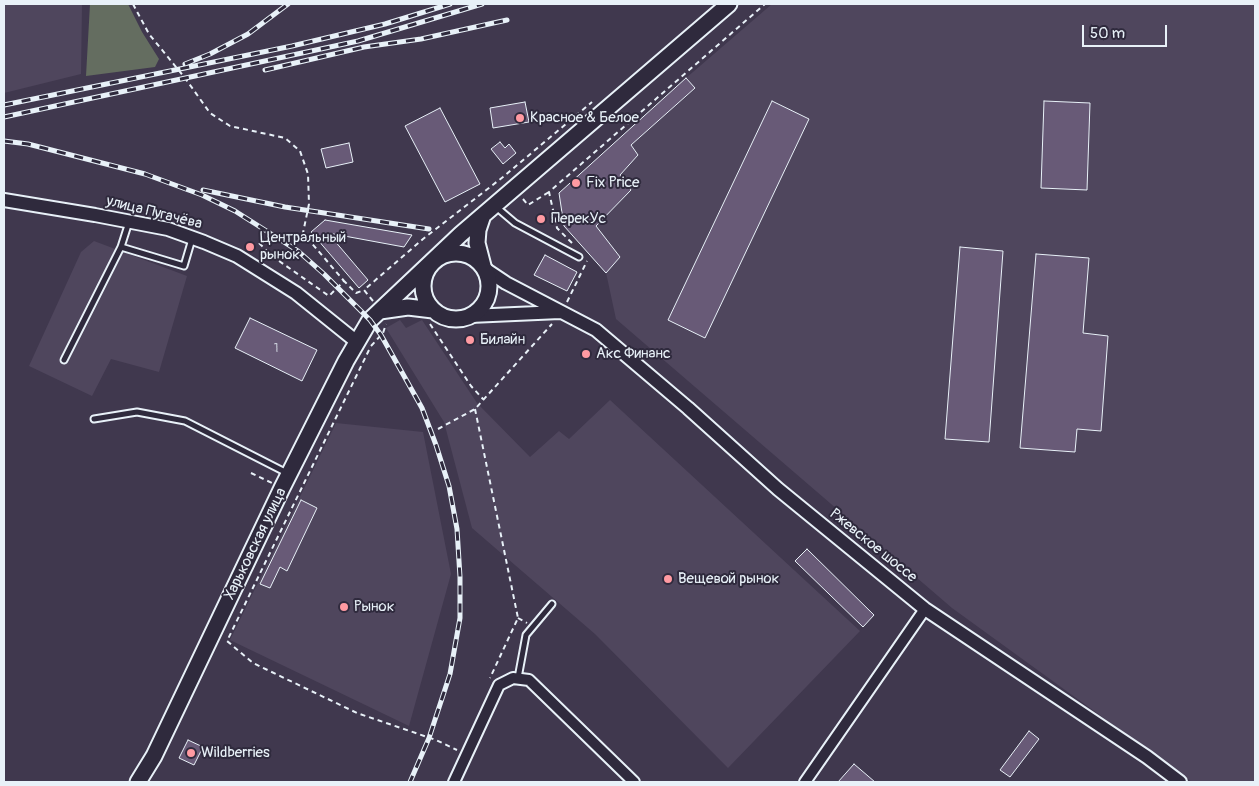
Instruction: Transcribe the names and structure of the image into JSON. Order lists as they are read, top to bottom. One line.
{"streets":{"main road":["Харьковская улица"],"street":["улица Пугачёва","Ржевское шоссе"]},"crossings":[["улица Пугачёва","Харьковская улица"],["Харьковская улица","Ржевское шоссе"]],"places":["Красное & Белое","Fix Price","ПерекУс","Центральный рынок","Билайн","Акс Финанс","Вещевой рынок","Рынок","Wildberries"],"house_numbers":["1"],"scale_bar":"50 m"}
